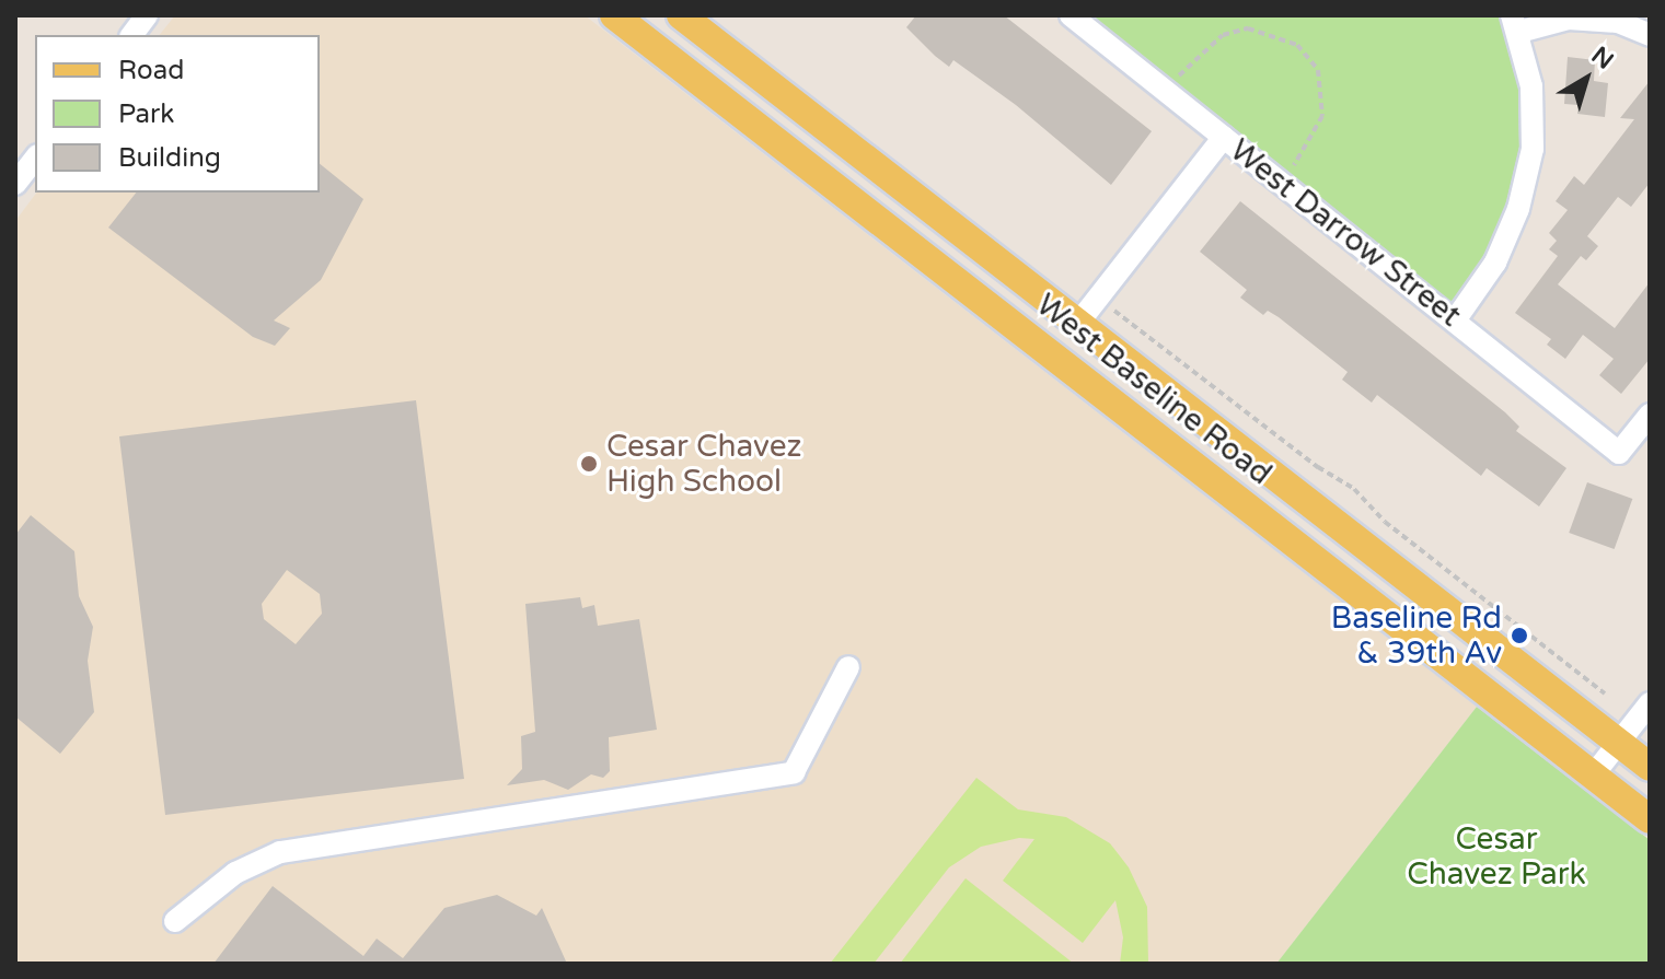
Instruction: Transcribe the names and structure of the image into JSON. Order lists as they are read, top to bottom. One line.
{"streets":{"main road":["West Baseline Road"],"street":["West Darrow Street"]},"parks":["Cesar Chavez Park"],"places":["Cesar Chavez High School","Baseline Rd & 39th Av"],"legend":["Road","Park","Building"],"north":"top right"}
